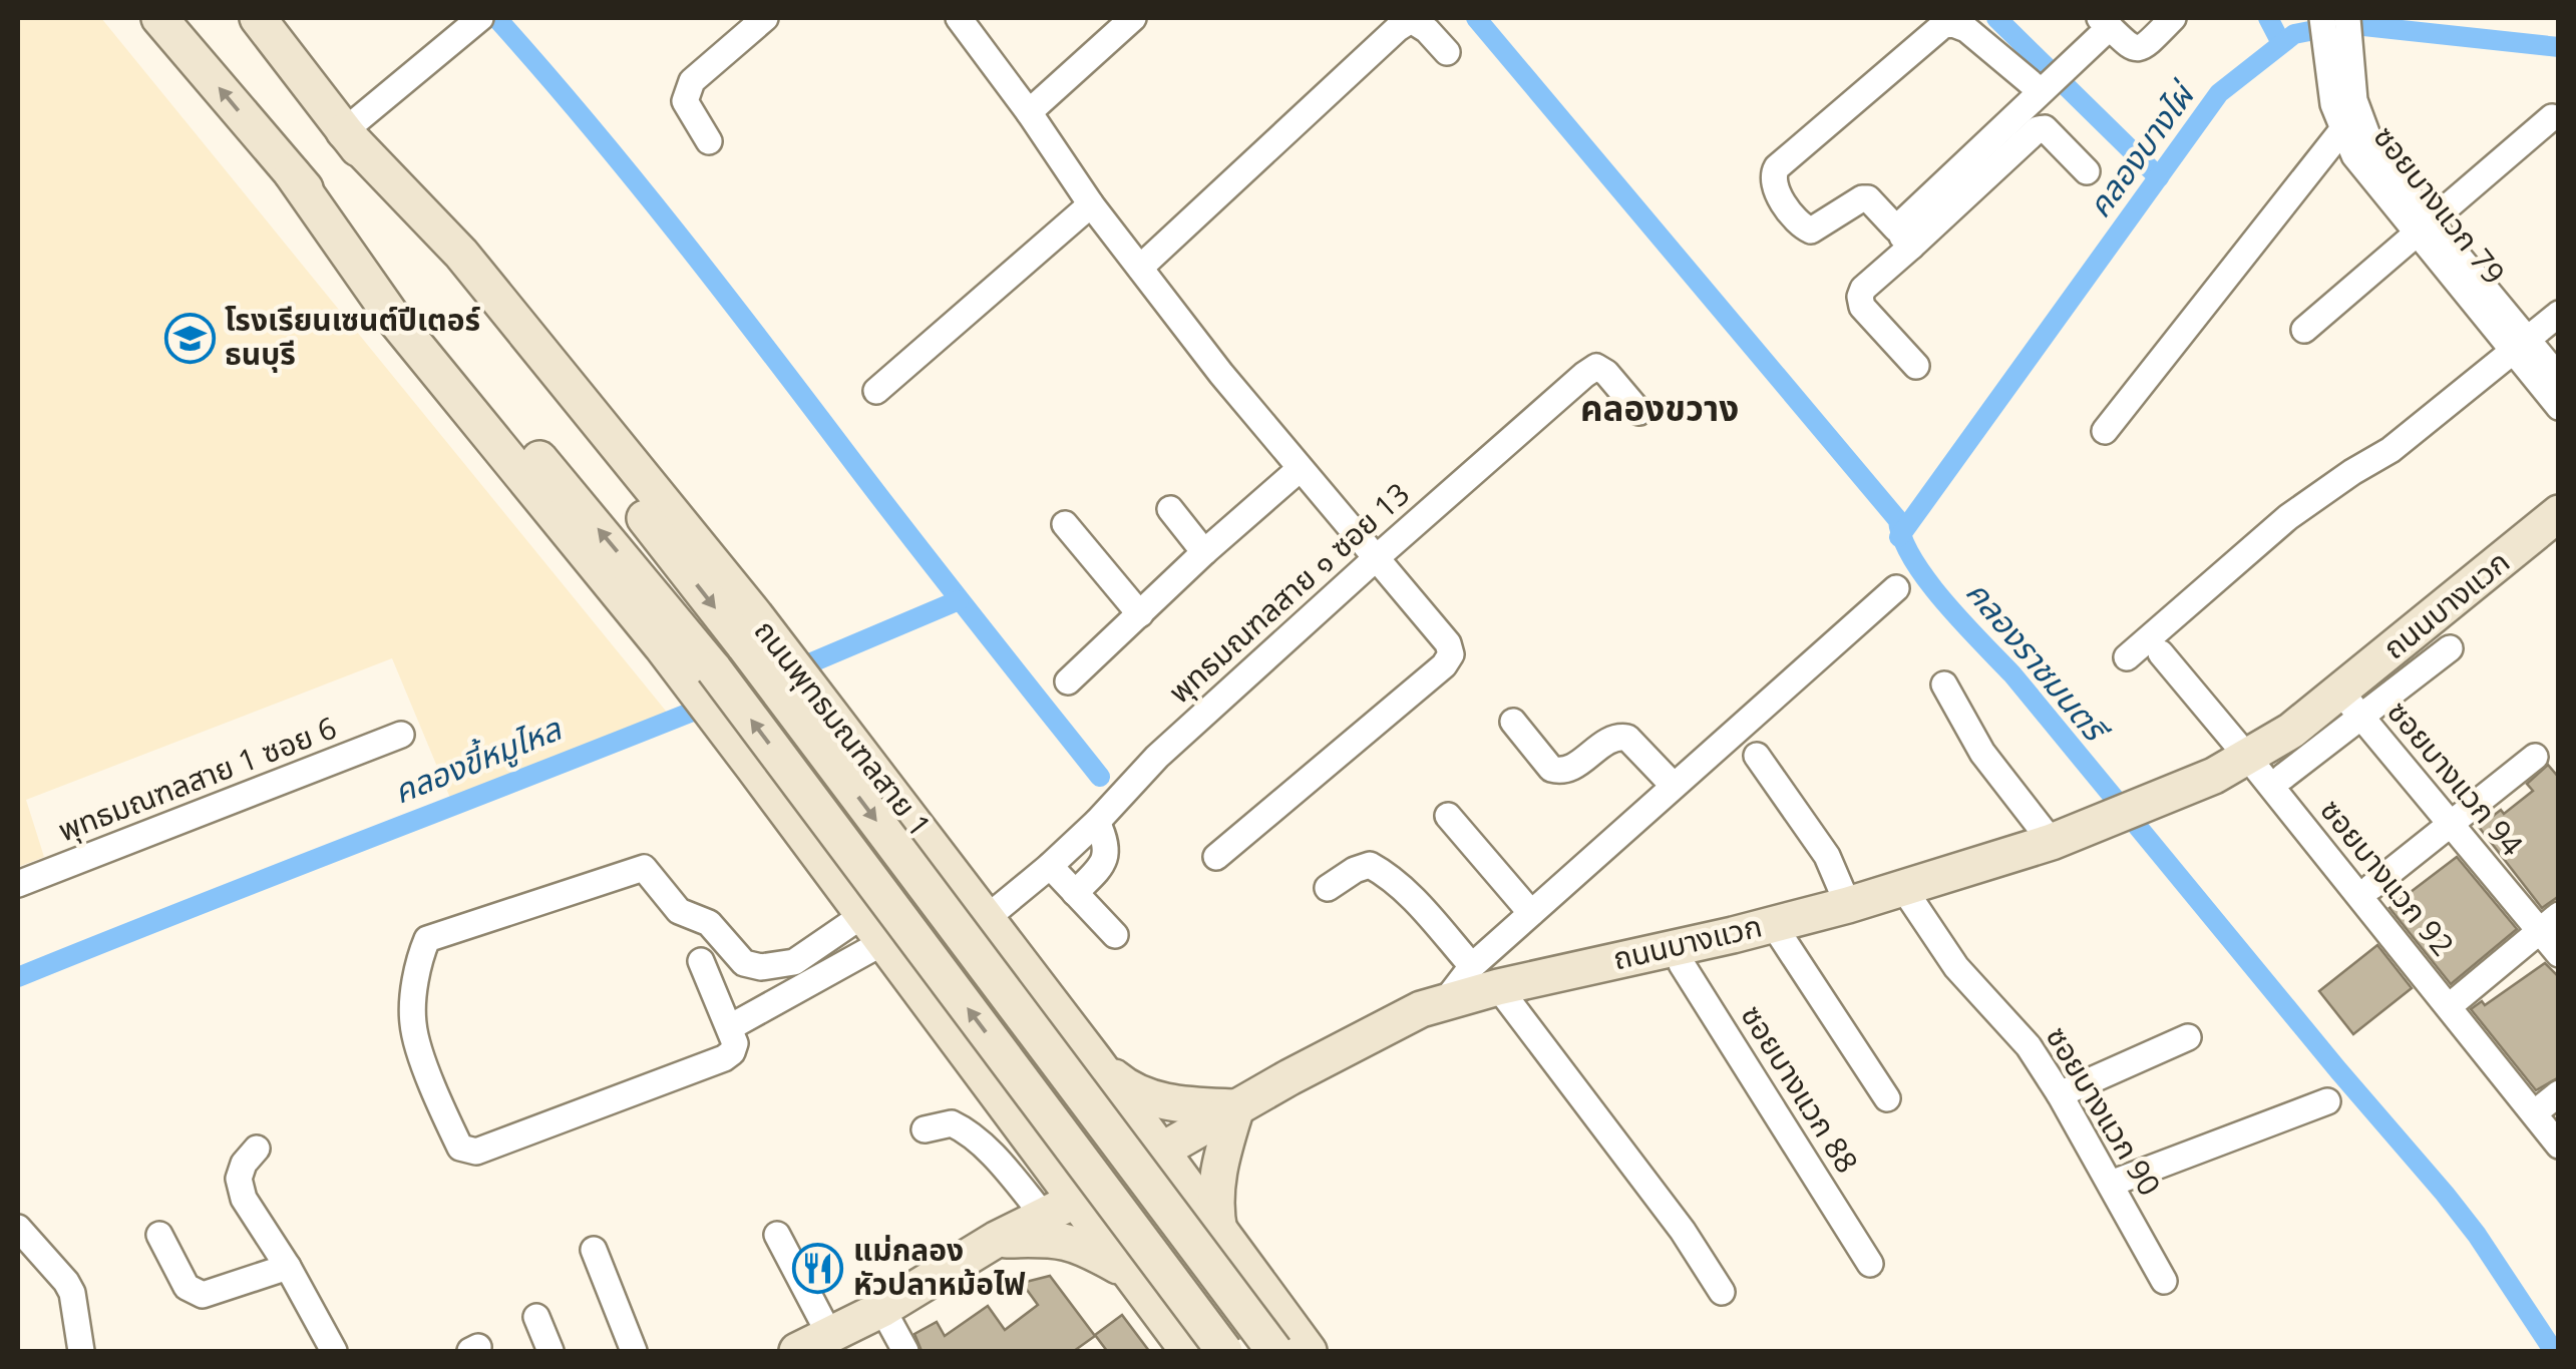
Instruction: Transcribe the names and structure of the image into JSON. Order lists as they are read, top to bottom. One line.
{"streets":{"main road":["ถนนบางแวก","ถนนพุทธมณฑลสาย 1"],"street":["ซอยบางแวก 79","พุทธมณฑลสาย ๑ ซอย 13","ซอยบางแวก 94","พุทธมณฑลสาย 1 ซอย 6","ซอยบางแวก 92","ซอยบางแวก 88","ซอยบางแวก 90"]},"crossings":[["พุทธมณฑลสาย ๑ ซอย 13","ถนนพุทธมณฑลสาย 1"],["ถนนบางแวก","ถนนพุทธมณฑลสาย 1"],["ถนนบางแวก","ซอยบางแวก 94"],["ถนนบางแวก","ซอยบางแวก 92"],["ถนนบางแวก","ซอยบางแวก 88"],["ถนนบางแวก","ซอยบางแวก 90"]],"districts":["คลองขวาง"],"water":["คลองบางไผ่","คลองราชมนตรี","คลองขี้หมูไหล"],"places":{"school or university":["โรงเรียนเซนต์ปีเตอร์ ธนบุรี"],"restaurant":["แม่กลอง หัวปลาหม้อไฟ"]}}
